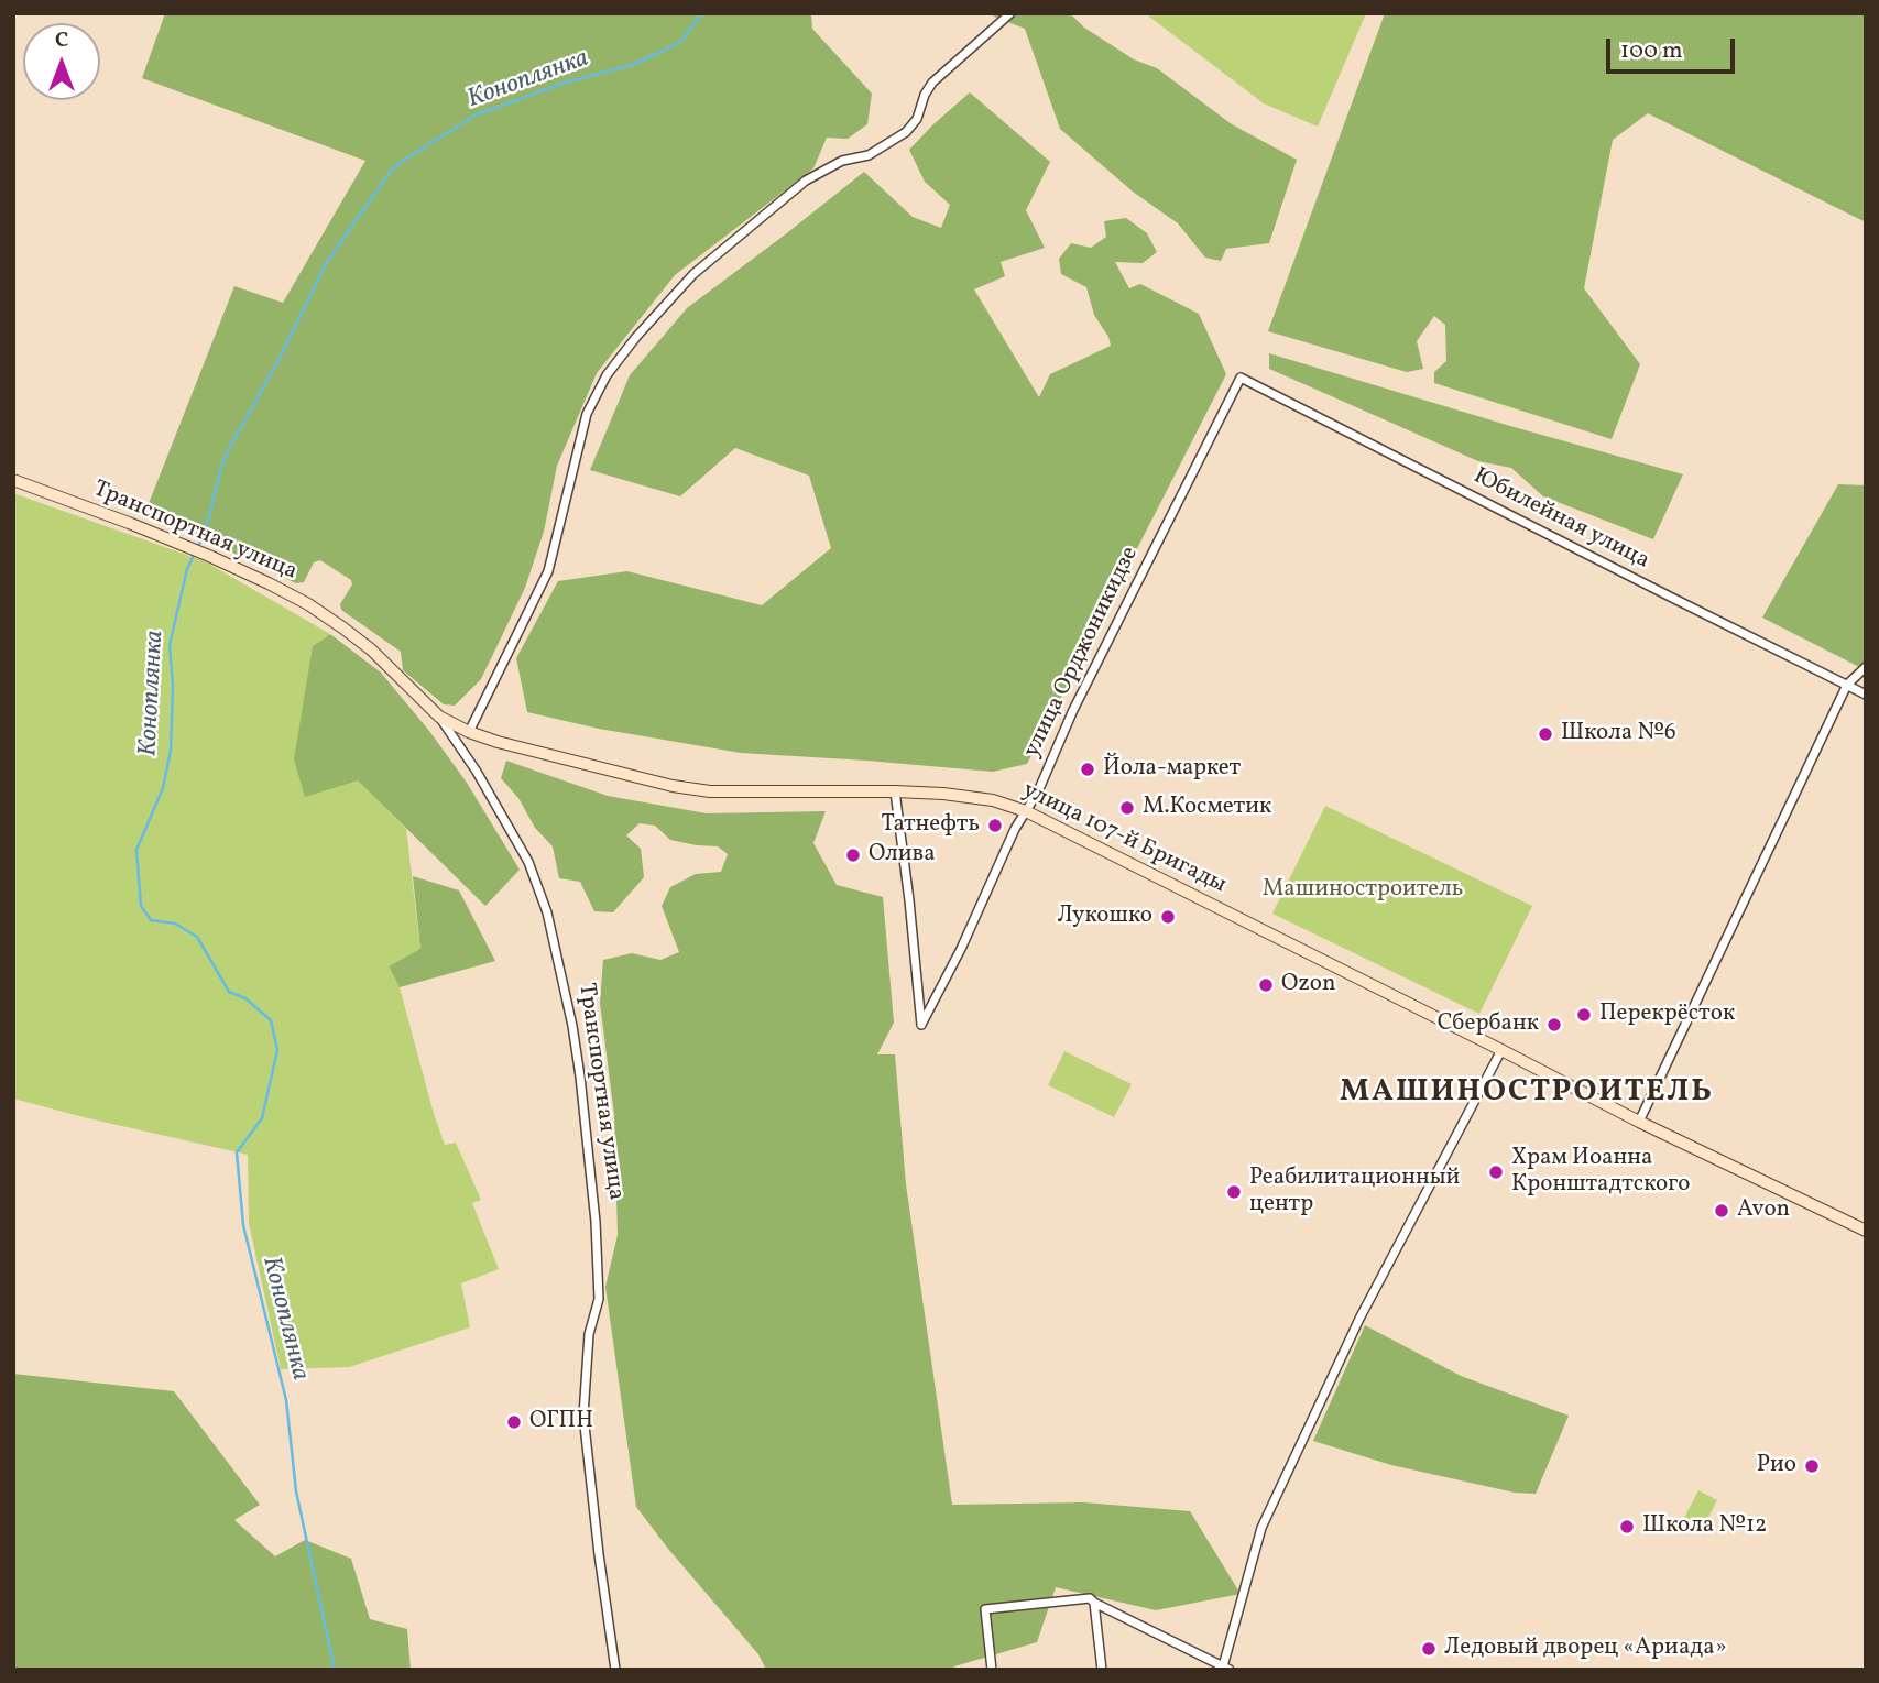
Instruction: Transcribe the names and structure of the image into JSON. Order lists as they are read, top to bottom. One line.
{"streets":{"main road":["Транспортная улица","улица 107-й Бригады"],"street":["Юбилейная улица","улица Орджоникидзе"]},"crossings":[["Юбилейная улица","улица Орджоникидзе"],["Транспортная улица","улица 107-й Бригады"],["улица Орджоникидзе","улица 107-й Бригады"]],"districts":["МАШИНОСТРОИТЕЛЬ"],"water":["Коноплянка"],"parks":["Машиностроитель"],"places":["Школа №6","Йола-маркет","М.Косметик","Татнефть","Олива","Лукошко","Ozon","Перекрёсток","Сбербанк","Храм Иоанна Кронштадтского","Реабилитационный центр","Avon","ОГПН","Рио","Школа №12","Ледовый дворец «Ариада»"],"scale_bar":"100 m","north":"top"}
